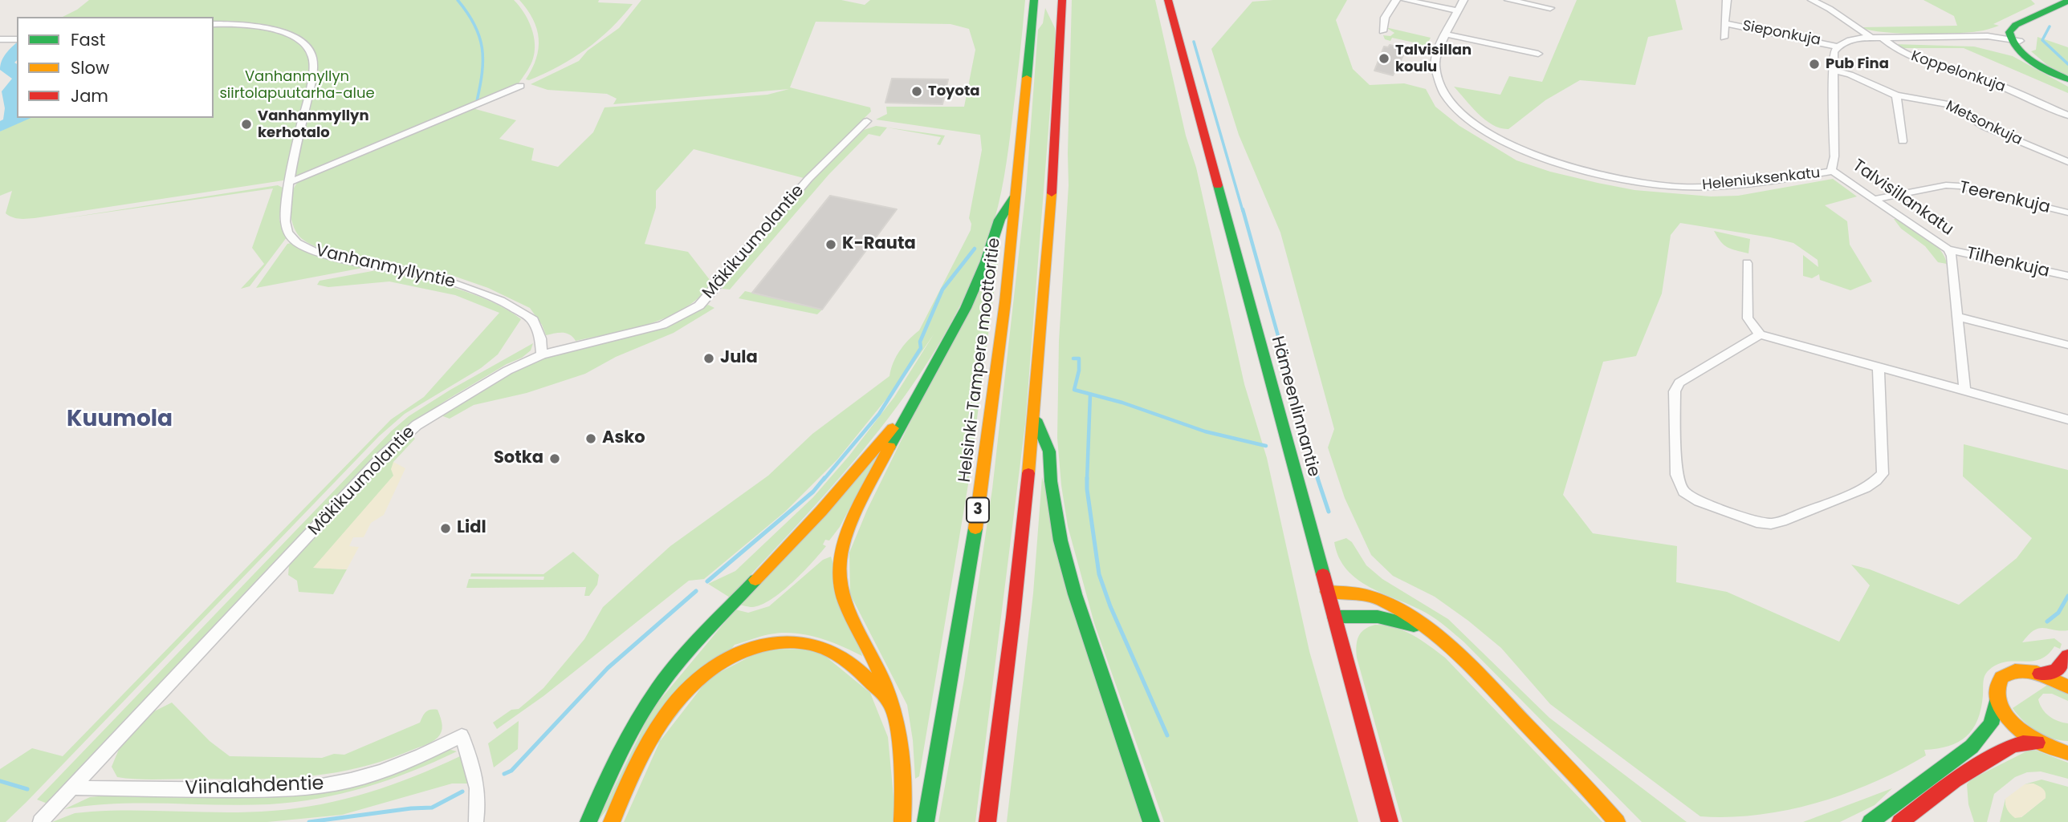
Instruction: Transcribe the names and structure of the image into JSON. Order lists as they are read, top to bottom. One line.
{"streets":{"main road":["Helsinki-Tampere moottoritie","Hämeenlinnantie","3"],"street":["Sieponkuja","Koppelonkuja","Metsonkuja","Heleniuksenkatu","Talvisillankatu","Teerenkuja","Mäkikuumolantie","Tilhenkuja","Vanhanmyllyntie","Viinalahdentie"]},"crossings":[["Sieponkuja","Talvisillankatu"],["Metsonkuja","Talvisillankatu"],["Heleniuksenkatu","Talvisillankatu"],["Talvisillankatu","Teerenkuja"],["Talvisillankatu","Tilhenkuja"],["Mäkikuumolantie","Vanhanmyllyntie"],["Mäkikuumolantie","Viinalahdentie"]],"districts":["Kuumola"],"parks":["Vanhanmyllyn siirtolapuutarha-alue"],"places":["Talvisillan koulu","Pub Fina","Toyota","Vanhanmyllyn kerhotalo","K-Rauta","Jula","Asko","Sotka","Lidl"],"legend":["Fast","Slow","Jam"]}
